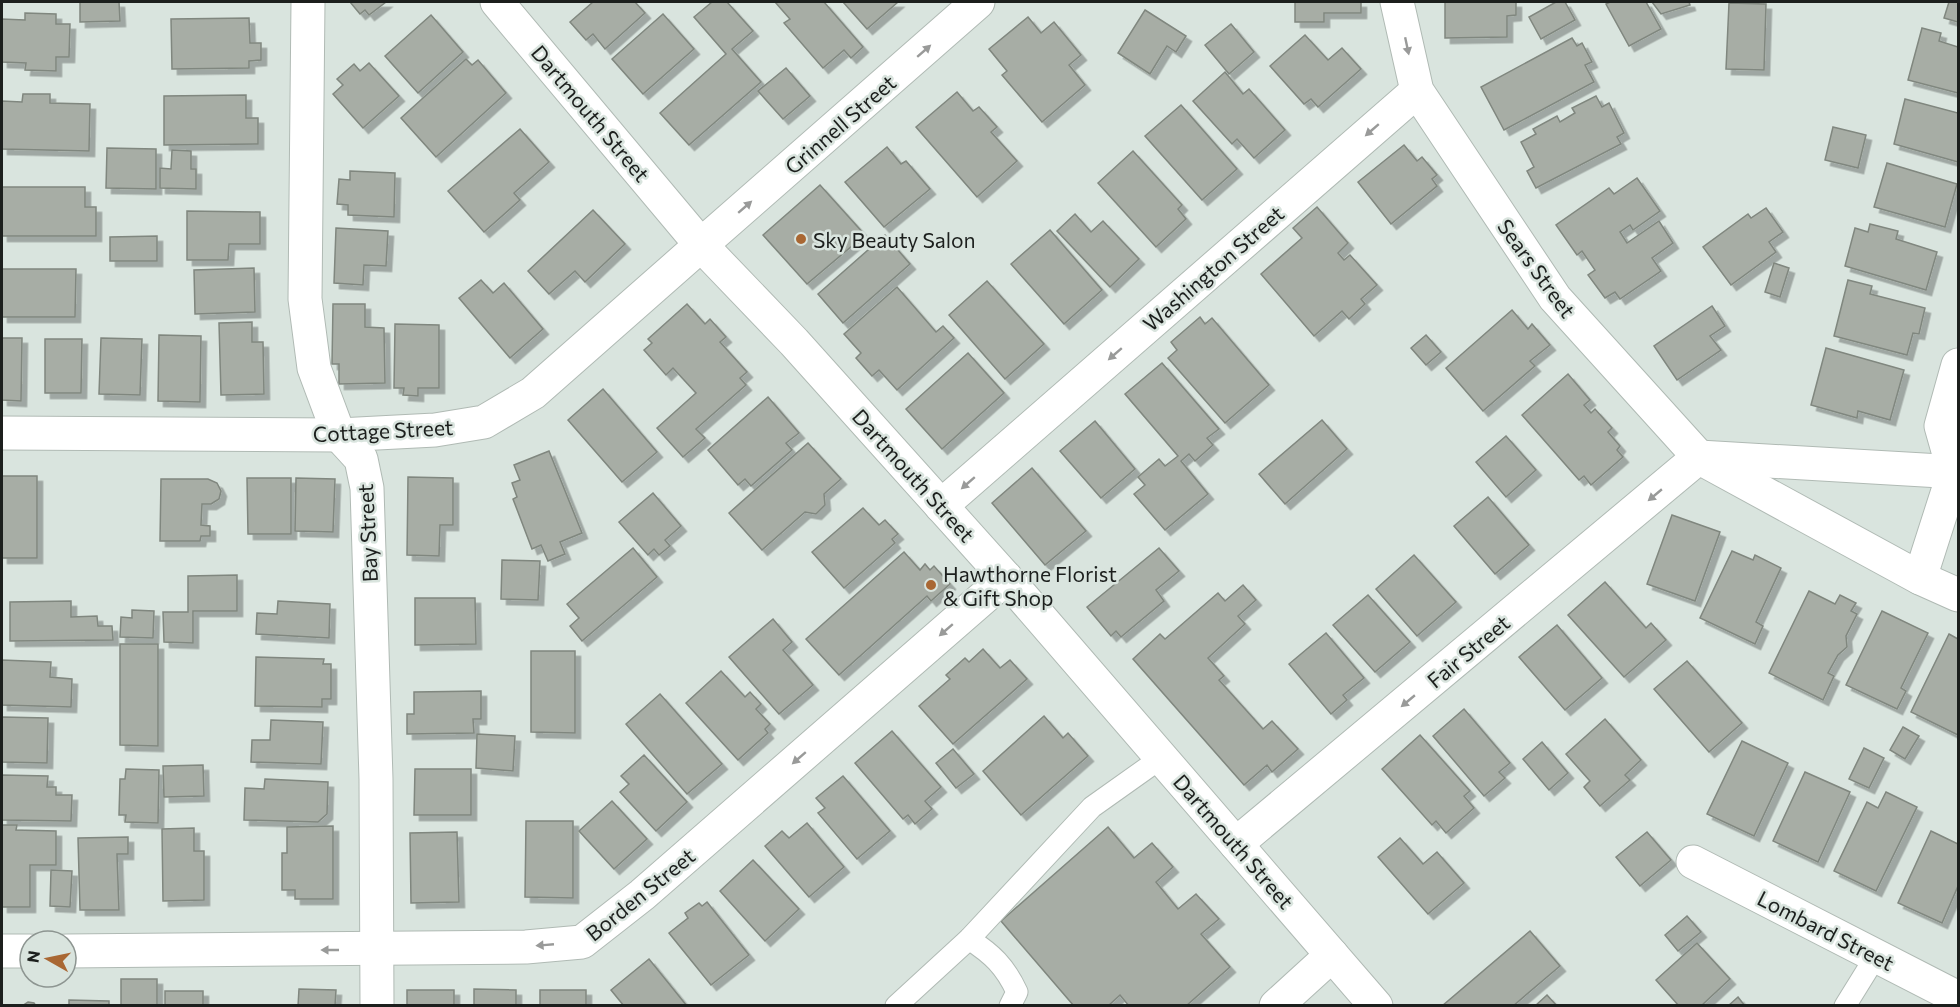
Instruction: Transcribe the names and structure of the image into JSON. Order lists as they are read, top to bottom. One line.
{"streets":{"street":["Dartmouth Street","Grinnell Street","Washington Street","Sears Street","Cottage Street","Bay Street","Fair Street","Borden Street","Lombard Street"]},"crossings":[["Dartmouth Street","Grinnell Street"],["Dartmouth Street","Washington Street"],["Dartmouth Street","Cottage Street"],["Dartmouth Street","Fair Street"],["Dartmouth Street","Borden Street"],["Grinnell Street","Cottage Street"],["Washington Street","Sears Street"],["Sears Street","Fair Street"],["Cottage Street","Bay Street"],["Bay Street","Borden Street"]],"one_way":["Grinnell Street","Washington Street","Fair Street","Borden Street"],"places":["Sky Beauty Salon","Hawthorne Florist & Gift Shop"],"north":"left"}
